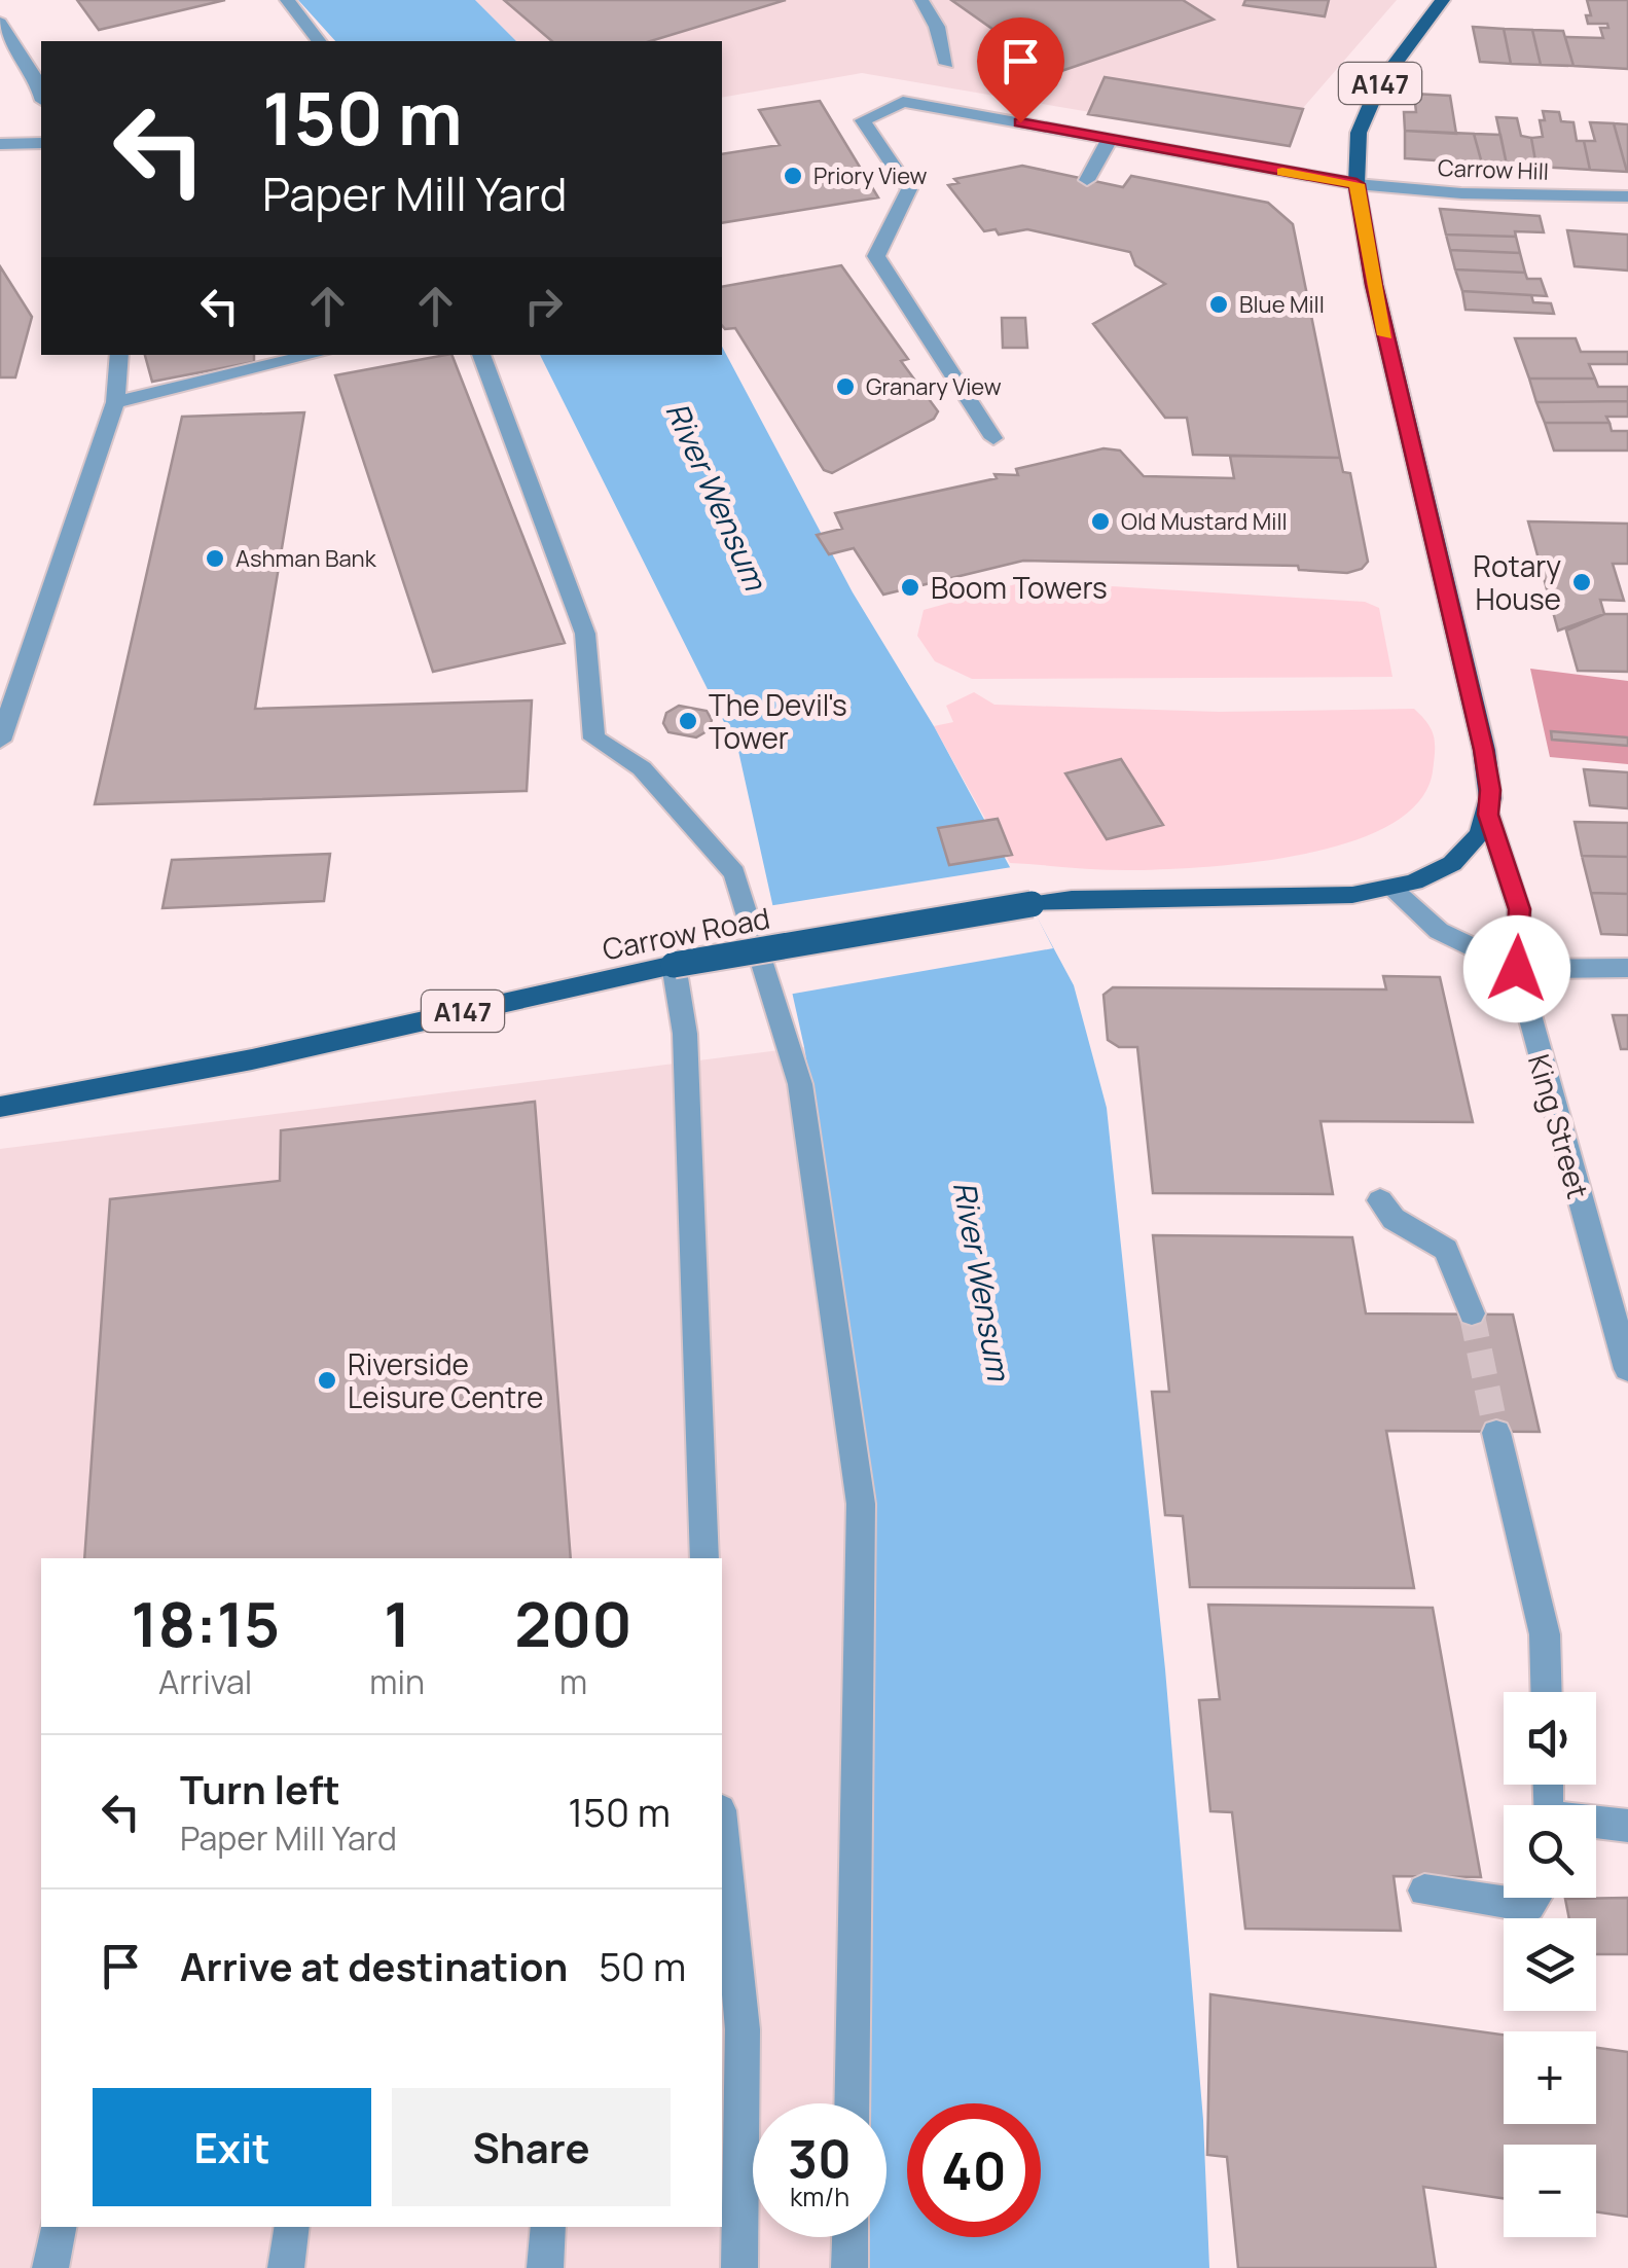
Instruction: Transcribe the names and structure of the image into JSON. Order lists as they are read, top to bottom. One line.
{"streets":{"main road":["A147","Carrow Road","King Street"],"street":["Carrow Hill"]},"crossings":[["Carrow Hill","King Street"],["Carrow Road","King Street"]],"water":["River Wensum"],"places":["Priory View","Blue Mill","Granary View","Old Mustard Mill","Ashman Bank","Rotary House","Boom Towers","The Devil's Tower","Riverside Leisure Centre"],"page":{"turn":["150 m","Paper Mill Yard"],"eta":["18:15","Arrival","1","min","200","m"],"map_buttons":["+","−"],"list":[{"name":"Turn left","note":"Paper Mill Yard","value":"150 m"},{"name":"Arrive at destination","value":"50 m"}],"buttons":["Exit","Share"],"speed":"30 km/h","limit":"40"}}
